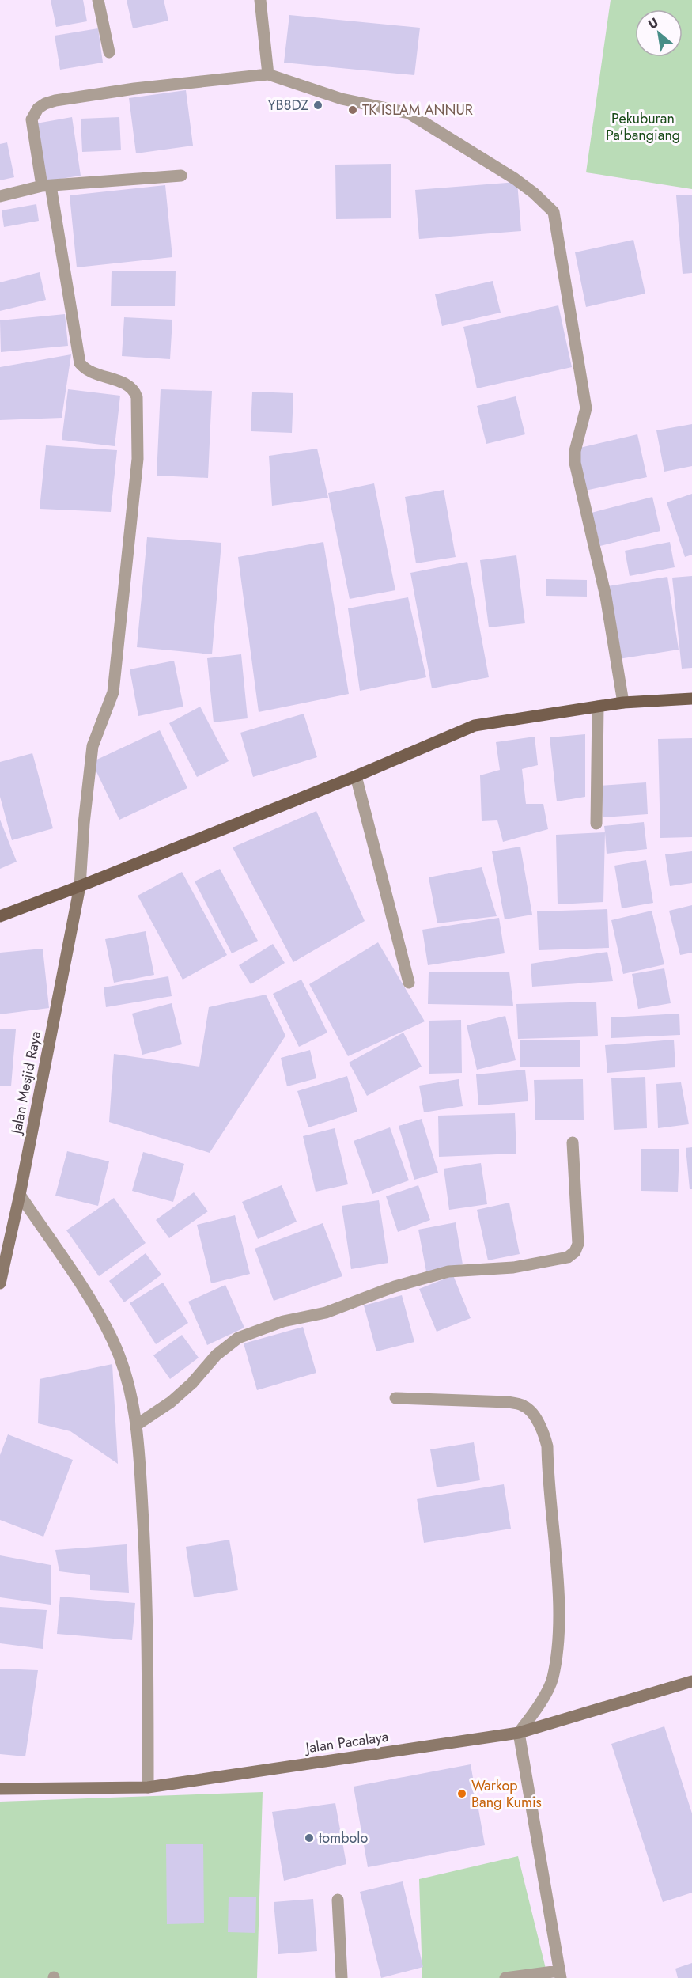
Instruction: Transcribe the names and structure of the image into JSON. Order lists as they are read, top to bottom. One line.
{"streets":{"street":["Jalan Mesjid Raya","Jalan Pacalaya"]},"parks":["Pekuburan Pa'bangiang"],"places":["YB8DZ","TK ISLAM ANNUR","Warkop Bang Kumis","tombolo"],"north":"top left"}
